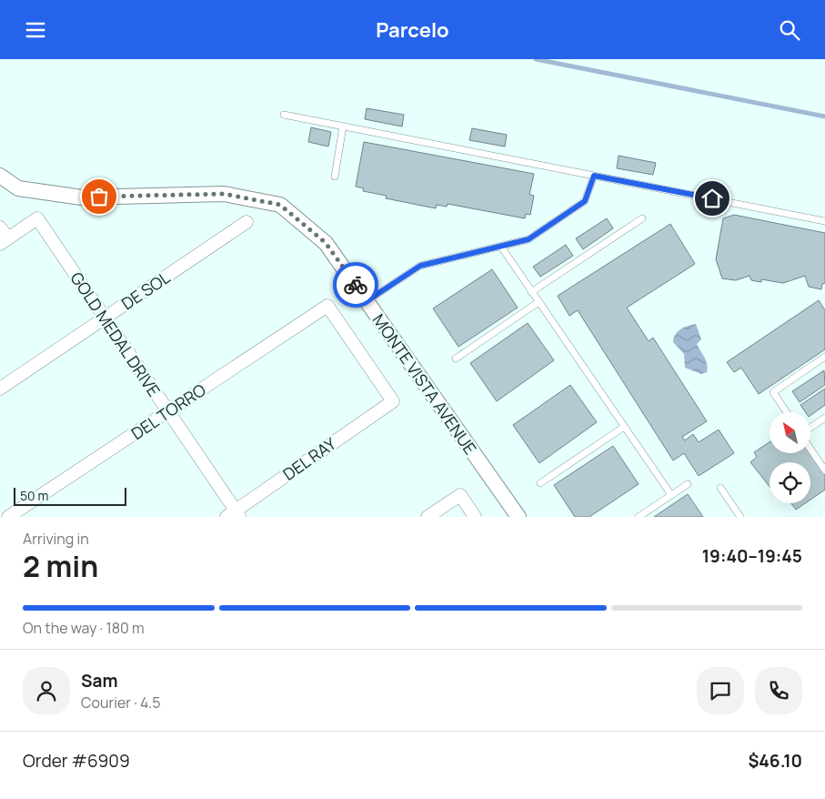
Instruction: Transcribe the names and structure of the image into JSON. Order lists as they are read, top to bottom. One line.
{"streets":{"street":["DE SOL","GOLD MEDAL DRIVE","MONTE VISTA AVENUE","DEL TORRO","DEL RAY"]},"crossings":[["DE SOL","GOLD MEDAL DRIVE"],["GOLD MEDAL DRIVE","DEL TORRO"],["GOLD MEDAL DRIVE","DEL RAY"],["DEL TORRO","DEL RAY"]],"scale_bar":"50 m","north":"top left","page":{"header":"Parcelo","scale":"50 m","heading":["2 min","Arriving in","19:40–19:45"],"panel":["Sam","Courier · 4.5","Order #6909","$46.10"],"bar":"On the way · 180 m"}}
